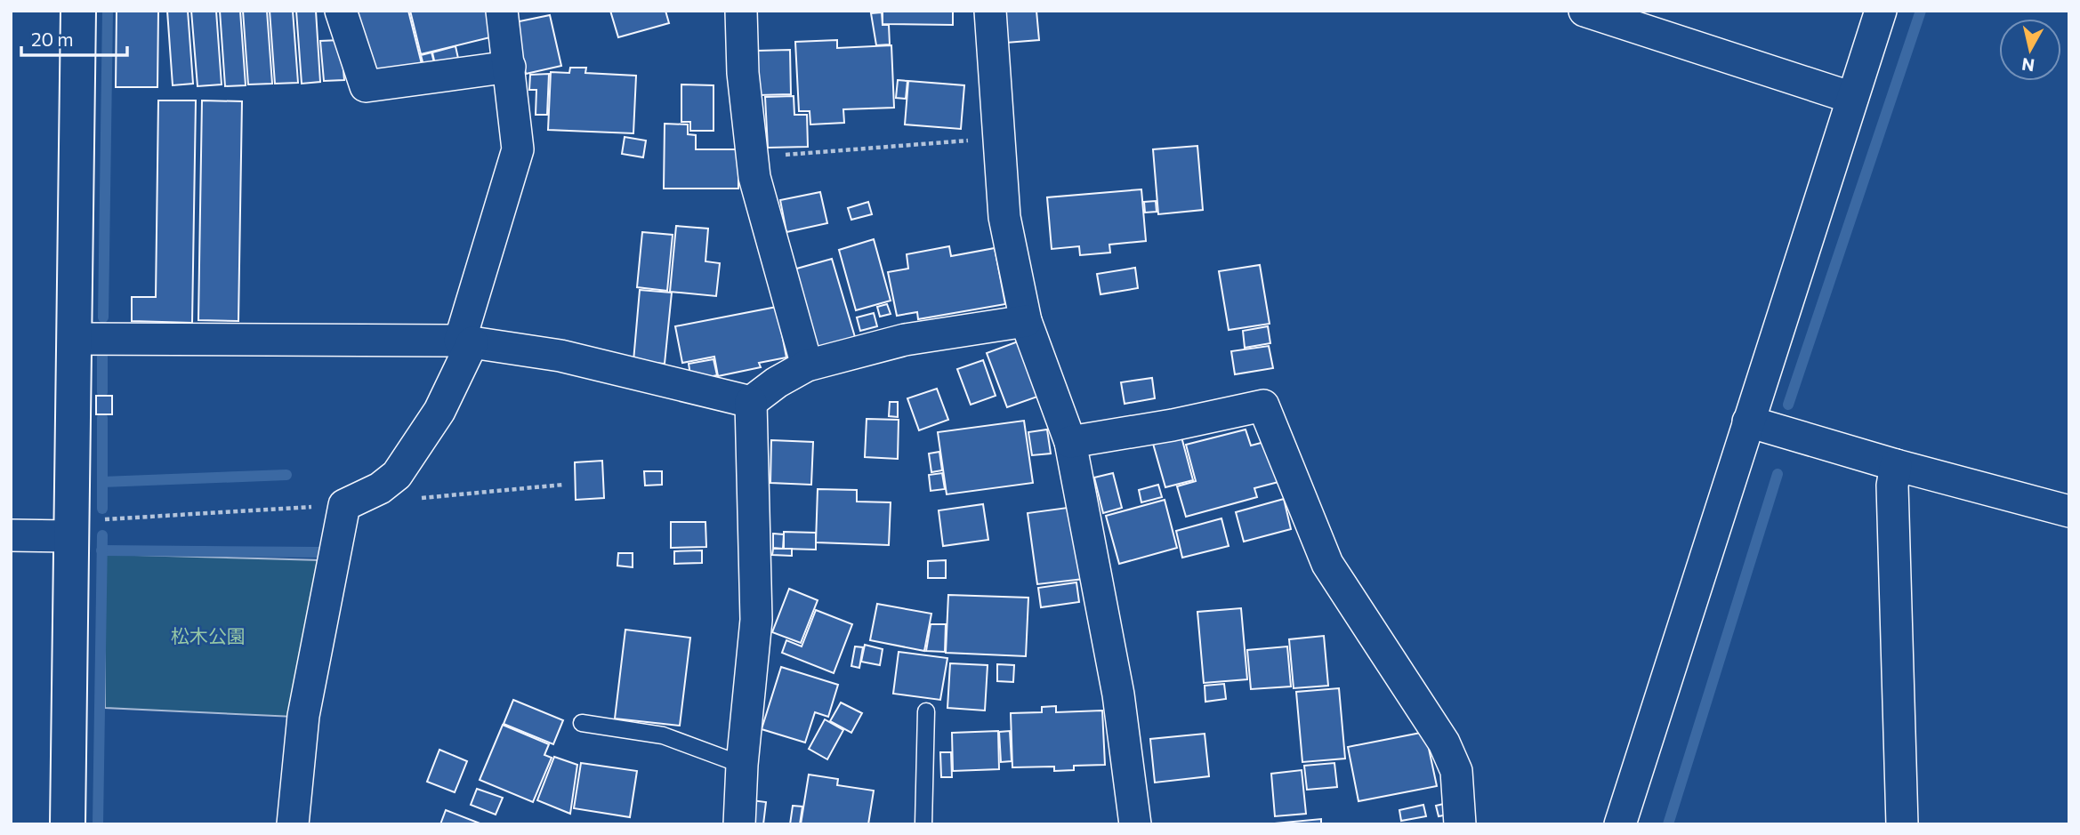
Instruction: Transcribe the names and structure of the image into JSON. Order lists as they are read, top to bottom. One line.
{"parks":["松木公園"],"scale_bar":"20 m","north":"bottom"}
